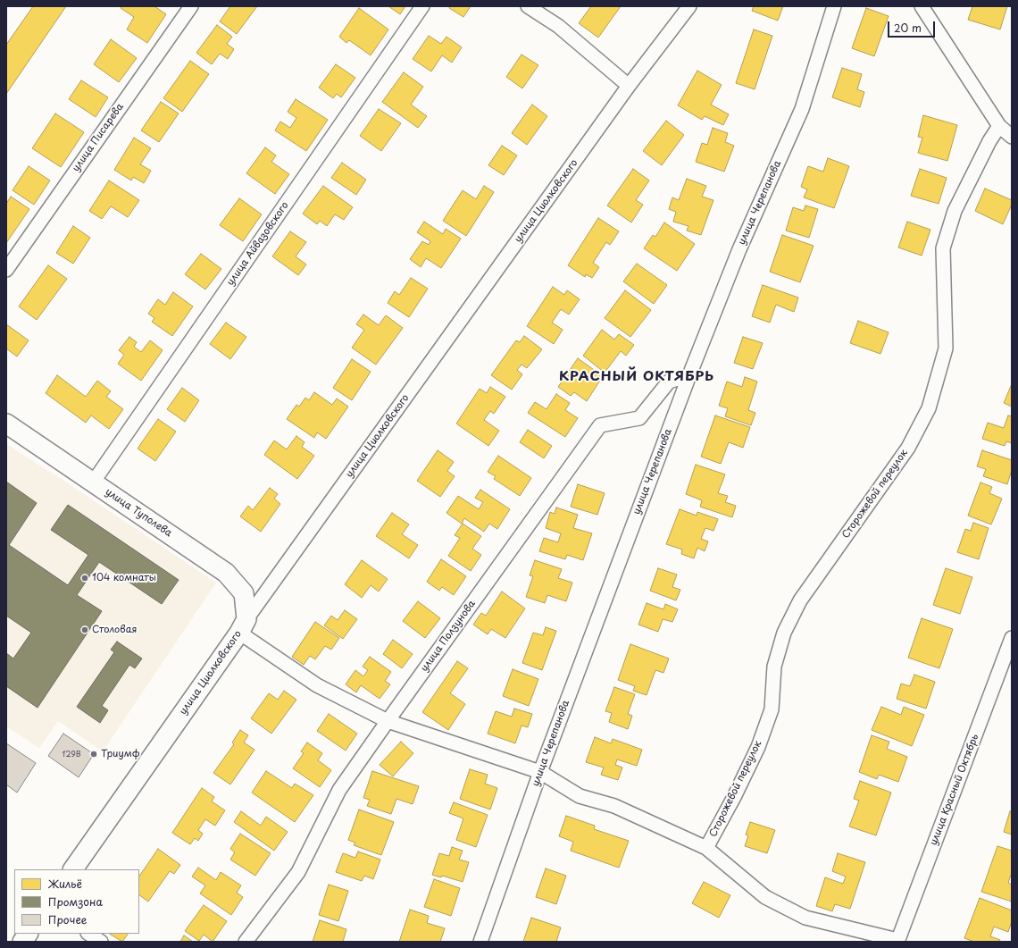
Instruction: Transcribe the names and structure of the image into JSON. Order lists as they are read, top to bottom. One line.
{"streets":{"street":["улица Писарева","улица Циолковского","улица Черепанова","улица Айвазовского","Сторожевой переулок","улица Туполева","улица Ползунова","улица Красный Октябрь"]},"crossings":[["улица Циолковского","улица Туполева"],["улица Черепанова","улица Ползунова"],["улица Айвазовского","улица Туполева"]],"districts":["КРАСНЫЙ ОКТЯБРЬ"],"places":["104 комнаты","Столовая","Триумф"],"house_numbers":["129В"],"legend":["Жильё","Промзона","Прочее"],"scale_bar":"20 m"}
